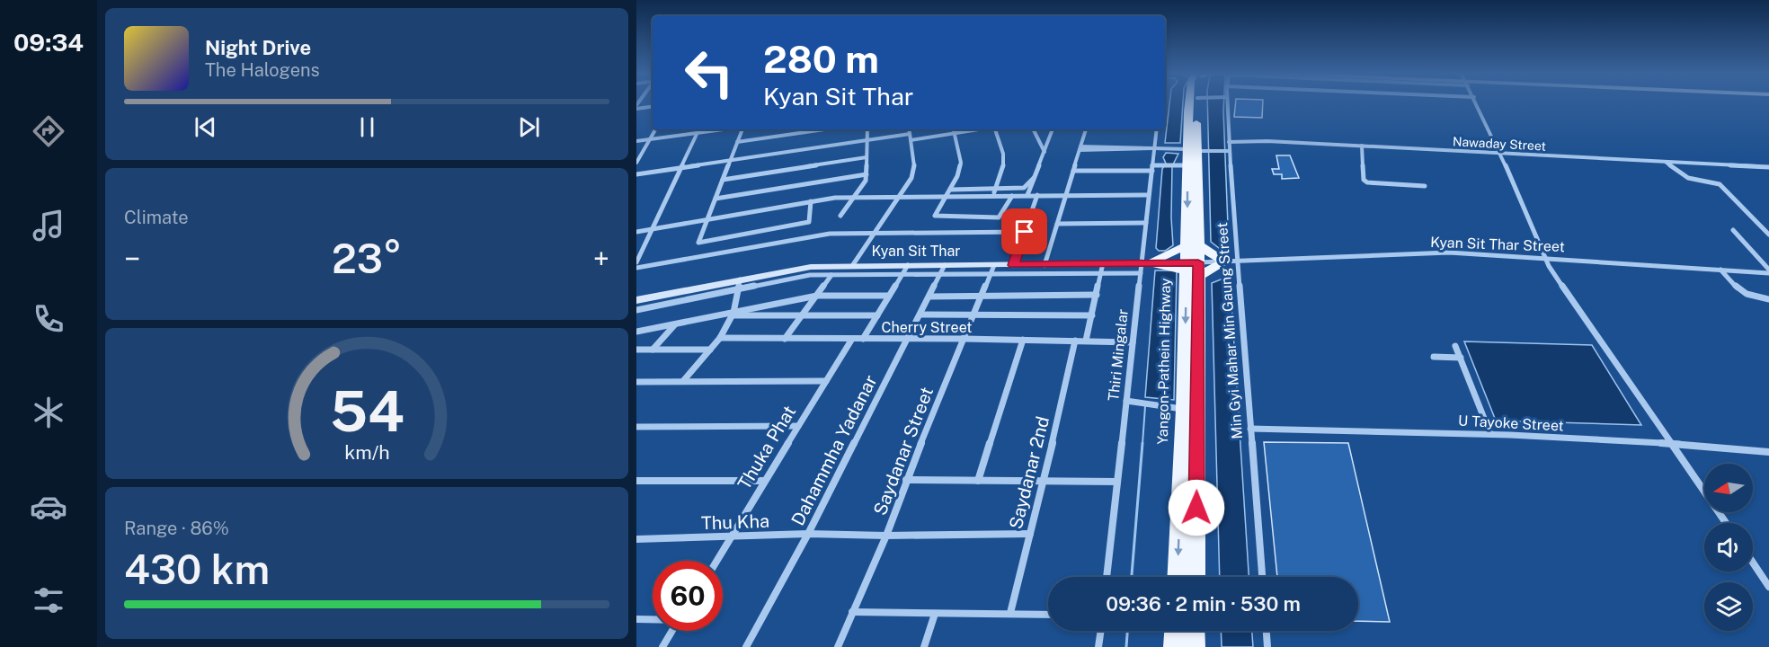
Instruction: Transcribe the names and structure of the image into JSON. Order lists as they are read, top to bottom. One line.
{"streets":{"main road":["Yangon-Pathein Highway"],"street":["Nawaday Street","Kyan Sit Thar Street","Kyan Sit Thar","Cherry Street","Min Gyi Mahar Min Gaung Street","Thiri Mingalar","U Tayoke Street","Thuka Phat","Dahammha Yadanar","Saydanar Street","Saydanar 2nd","Thu Kha"]},"crossings":[["Nawaday Street","Min Gyi Mahar Min Gaung Street"],["Kyan Sit Thar Street","Min Gyi Mahar Min Gaung Street"],["Kyan Sit Thar","Thiri Mingalar"],["Kyan Sit Thar","Dahammha Yadanar"],["Kyan Sit Thar","Saydanar Street"],["Cherry Street","Thiri Mingalar"],["Cherry Street","Thuka Phat"],["Cherry Street","Dahammha Yadanar"],["Cherry Street","Saydanar Street"],["Cherry Street","Saydanar 2nd"],["Min Gyi Mahar Min Gaung Street","U Tayoke Street"],["Thuka Phat","Thu Kha"],["Dahammha Yadanar","Thu Kha"],["Saydanar Street","Thu Kha"],["Saydanar 2nd","Thu Kha"]],"north":"left","page":{"tabs":"09:34","turn":["280 m","Kyan Sit Thar"],"song":["Night Drive","The Halogens"],"tile":["Climate",["Range · 86%","430 km"]],"heat":["−","23°","+"],"limit":"60","trip":"09:36 · 2 min · 530 m","gauge":["54","km/h"]}}
